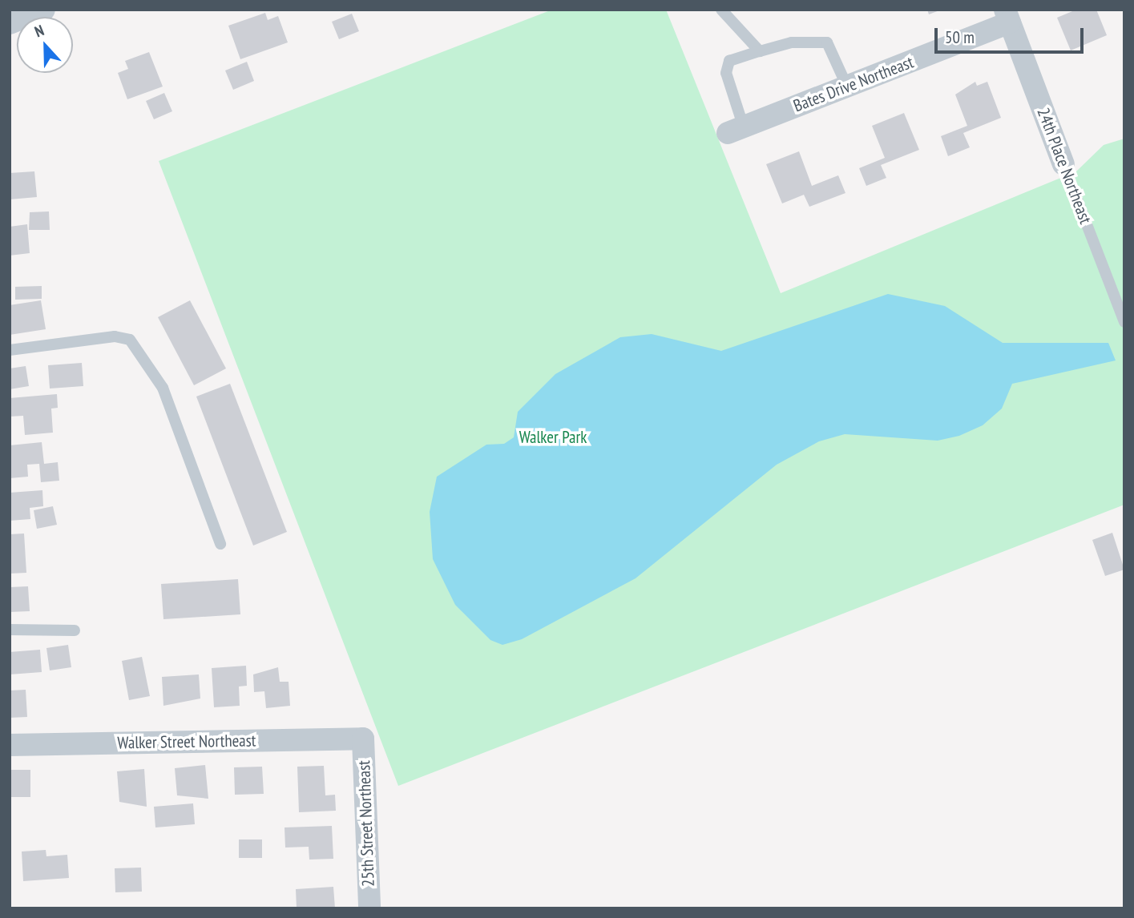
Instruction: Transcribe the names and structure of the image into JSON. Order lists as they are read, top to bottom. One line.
{"streets":{"street":["Bates Drive Northeast","24th Place Northeast","Walker Street Northeast","25th Street Northeast"]},"crossings":[["Bates Drive Northeast","24th Place Northeast"],["Walker Street Northeast","25th Street Northeast"]],"parks":["Walker Park"],"scale_bar":"50 m","north":"top"}
